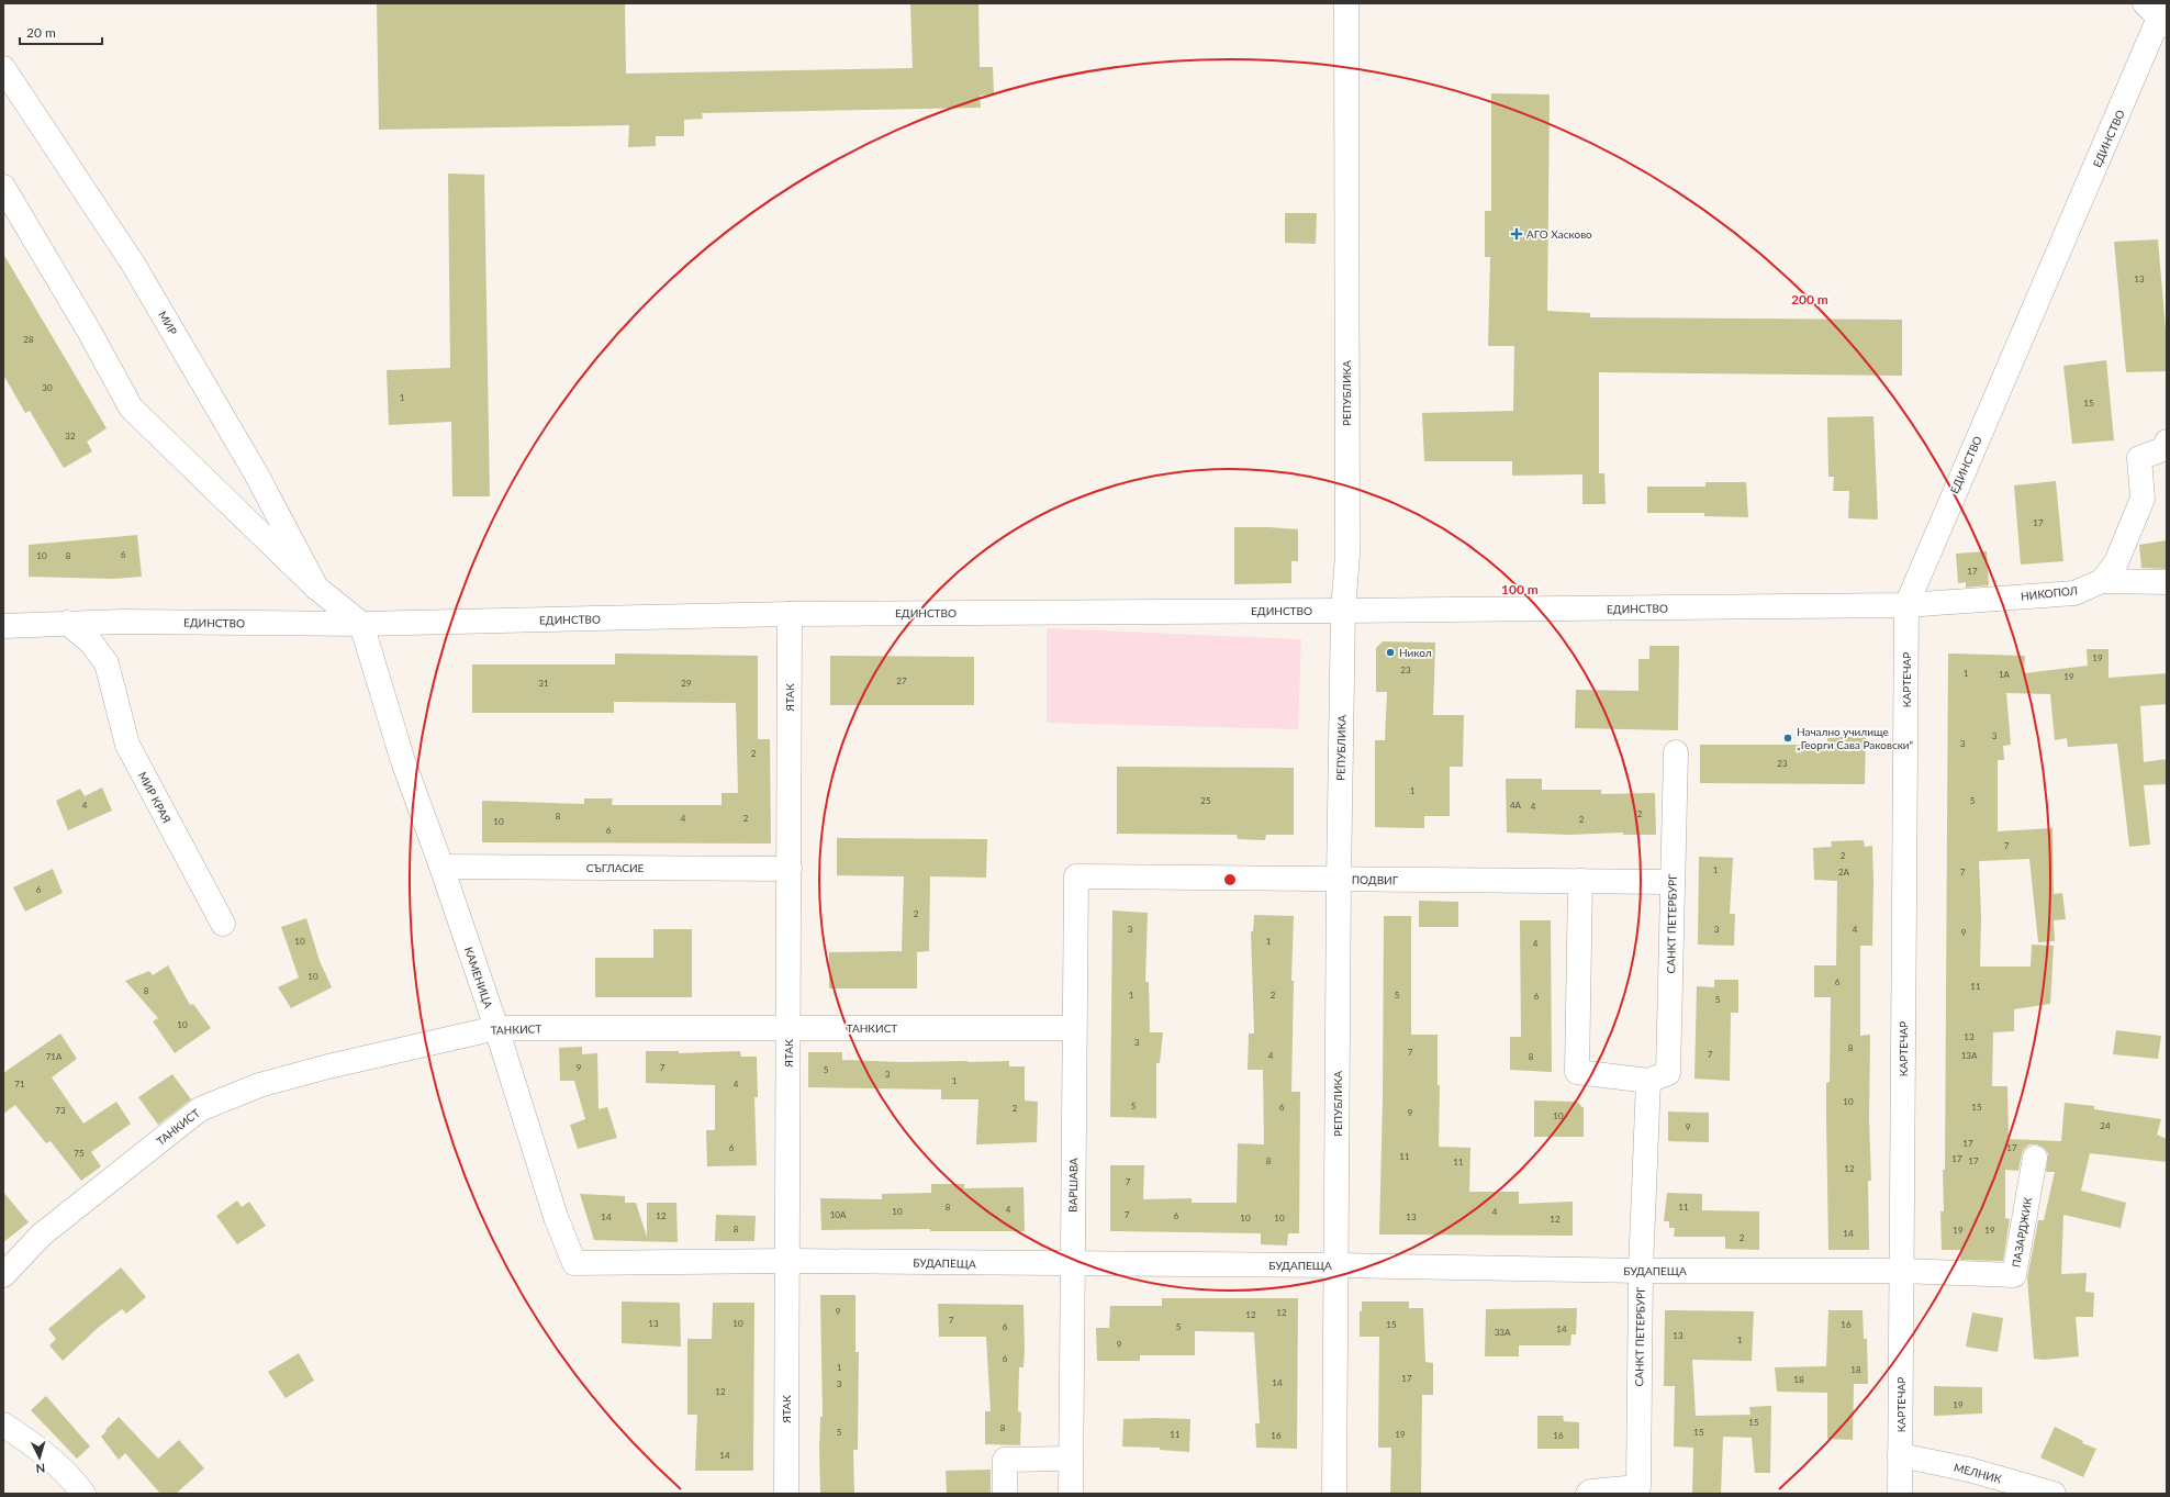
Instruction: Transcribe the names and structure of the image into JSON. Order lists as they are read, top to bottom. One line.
{"streets":{"street":["ЕДИНСТВО","МИР","РЕПУБЛИКА","НИКОПОЛ","КАРТЕЧАР","ЯТАК","МИР КРАЯ","СЪГЛАСИЕ","ПОДВИГ","САНКТ ПЕТЕРБУРГ","КАМЕНИЦА","ТАНКИСТ","ВАРШАВА","ПАЗАРДЖИК","БУДАПЕЩА","МЕЛНИК"]},"crossings":[["ЕДИНСТВО","МИР"],["ЕДИНСТВО","РЕПУБЛИКА"],["ЕДИНСТВО","НИКОПОЛ"],["ЕДИНСТВО","КАРТЕЧАР"],["ЕДИНСТВО","ЯТАК"],["ЕДИНСТВО","МИР КРАЯ"],["ЕДИНСТВО","КАМЕНИЦА"],["МИР","КАМЕНИЦА"],["РЕПУБЛИКА","ПОДВИГ"],["РЕПУБЛИКА","БУДАПЕЩА"],["НИКОПОЛ","КАРТЕЧАР"],["КАРТЕЧАР","ПАЗАРДЖИК"],["КАРТЕЧАР","БУДАПЕЩА"],["КАРТЕЧАР","МЕЛНИК"],["ЯТАК","СЪГЛАСИЕ"],["ЯТАК","ТАНКИСТ"],["ЯТАК","БУДАПЕЩА"],["СЪГЛАСИЕ","КАМЕНИЦА"],["ПОДВИГ","САНКТ ПЕТЕРБУРГ"],["ПОДВИГ","ВАРШАВА"],["САНКТ ПЕТЕРБУРГ","БУДАПЕЩА"],["КАМЕНИЦА","ТАНКИСТ"],["КАМЕНИЦА","БУДАПЕЩА"],["ТАНКИСТ","ВАРШАВА"],["ВАРШАВА","БУДАПЕЩА"],["ПАЗАРДЖИК","БУДАПЕЩА"]],"places":{"health":["АГО Хасково"],"other":["Никол","Начално училище „Георги Сава Раковски“"]},"house_numbers":["13","28","30","1","15","32","17","6","10","8","17","19","23","1","1А","19","27","31","29","3","3","2","23","1","25","5","4","4А","4","2","8","4","2","2","10","6","7","2","1","2А","7","6","2","3","3","4","9","10","1","4","10","6","11","8","1","2","5","6","5","10","13","3","8","7","7","4","13А","71А","8","9","7","5","3","1","71","4","10","5","6","15","2","73","9","10","24","9","17","6","17","75","11","17","8","17","11","12","7","8","11","4","10","4","10А","7","12","6","14","13","10","10","12","8","19","19","14","2","9","12","12","7","13","10","15","16","6","5","14","33А","13","1","9","6","1","18","17","18","14","3","12","19","15","8","5","15","11","19","16","16","14"],"scale_bar":"20 m","north":"bottom","rings":["200 m","100 m"]}
